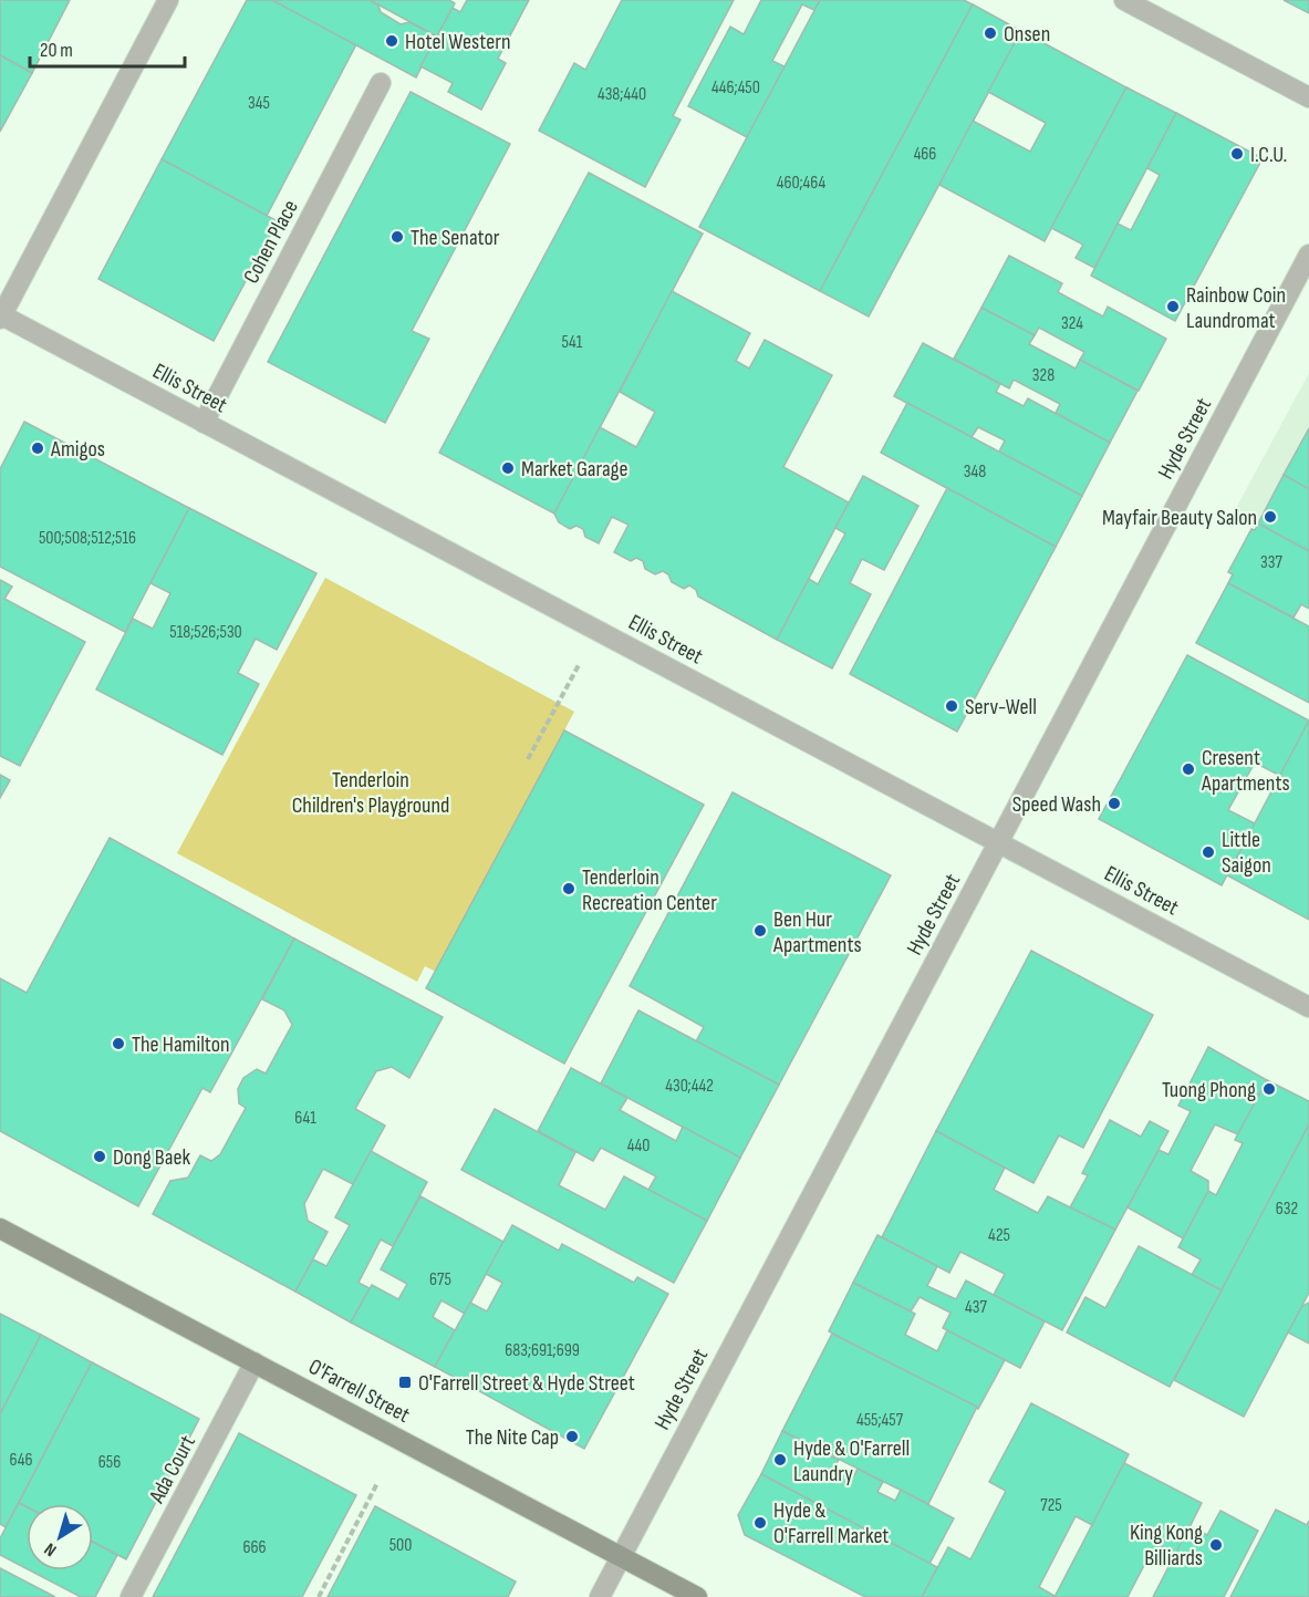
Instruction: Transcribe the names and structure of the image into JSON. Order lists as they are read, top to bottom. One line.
{"streets":{"main road":["O'Farrell Street"],"street":["Cohen Place","Ellis Street","Hyde Street","Ada Court"]},"crossings":[["Cohen Place","Ellis Street"],["Ellis Street","Hyde Street"],["Hyde Street","O'Farrell Street"],["O'Farrell Street","Ada Court"]],"parks":["Tenderloin Children's Playground"],"places":{"other":["Onsen","Hotel Western","I.C.U.","The Senator","Rainbow Coin Laundromat","Amigos","Market Garage","Mayfair Beauty Salon","Serv-Well","Cresent Apartments","Speed Wash","Little Saigon","Tenderloin Recreation Center","Ben Hur Apartments","The Hamilton","Tuong Phong","Dong Baek","The Nite Cap","Hyde & O'Farrell Laundry","Hyde & O'Farrell Market","King Kong Billiards"],"transit":["O'Farrell Street & Hyde Street"]},"house_numbers":["446;450","438;440","345","466","460;464","324","541","328","348","500;508;512;516","337","518;526;530","430;442","641","440","632","425","675","437","683;691;699","455;457","646","656","725","500","666"],"scale_bar":"20 m","north":"bottom left"}
